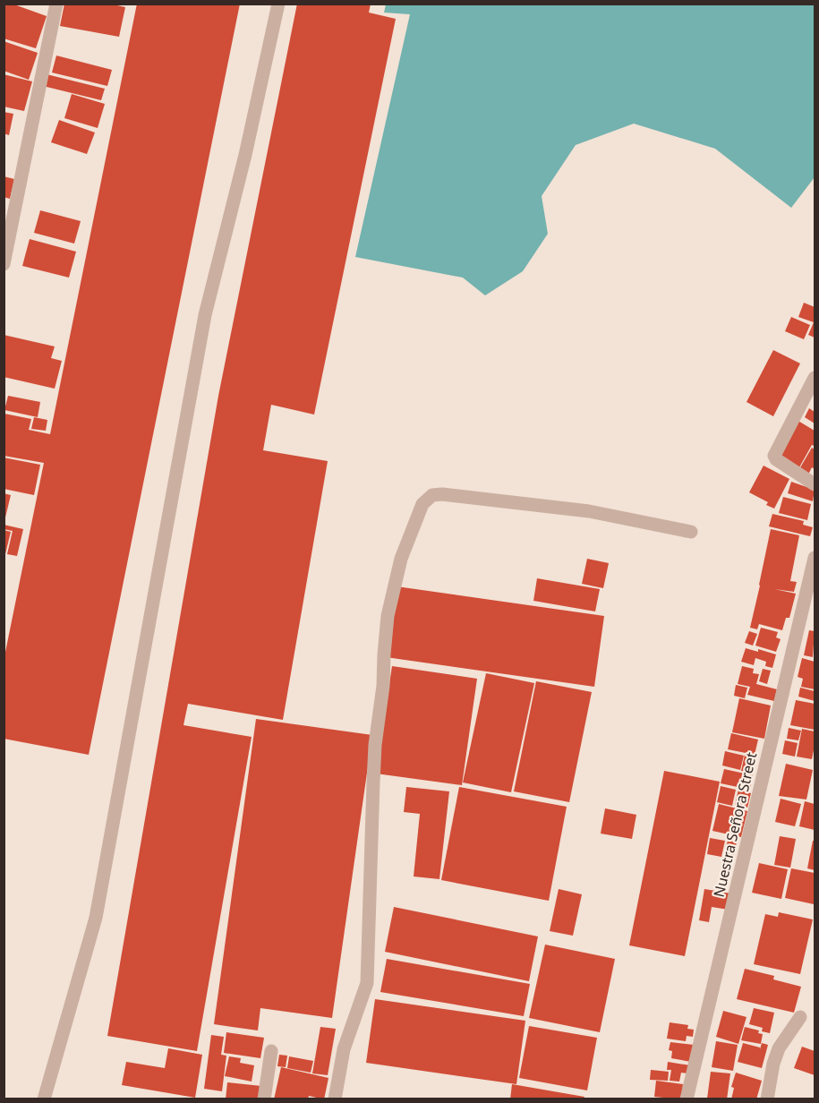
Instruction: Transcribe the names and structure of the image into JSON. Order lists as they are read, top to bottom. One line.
{"streets":{"street":["Nuestra Señora Street"]}}
